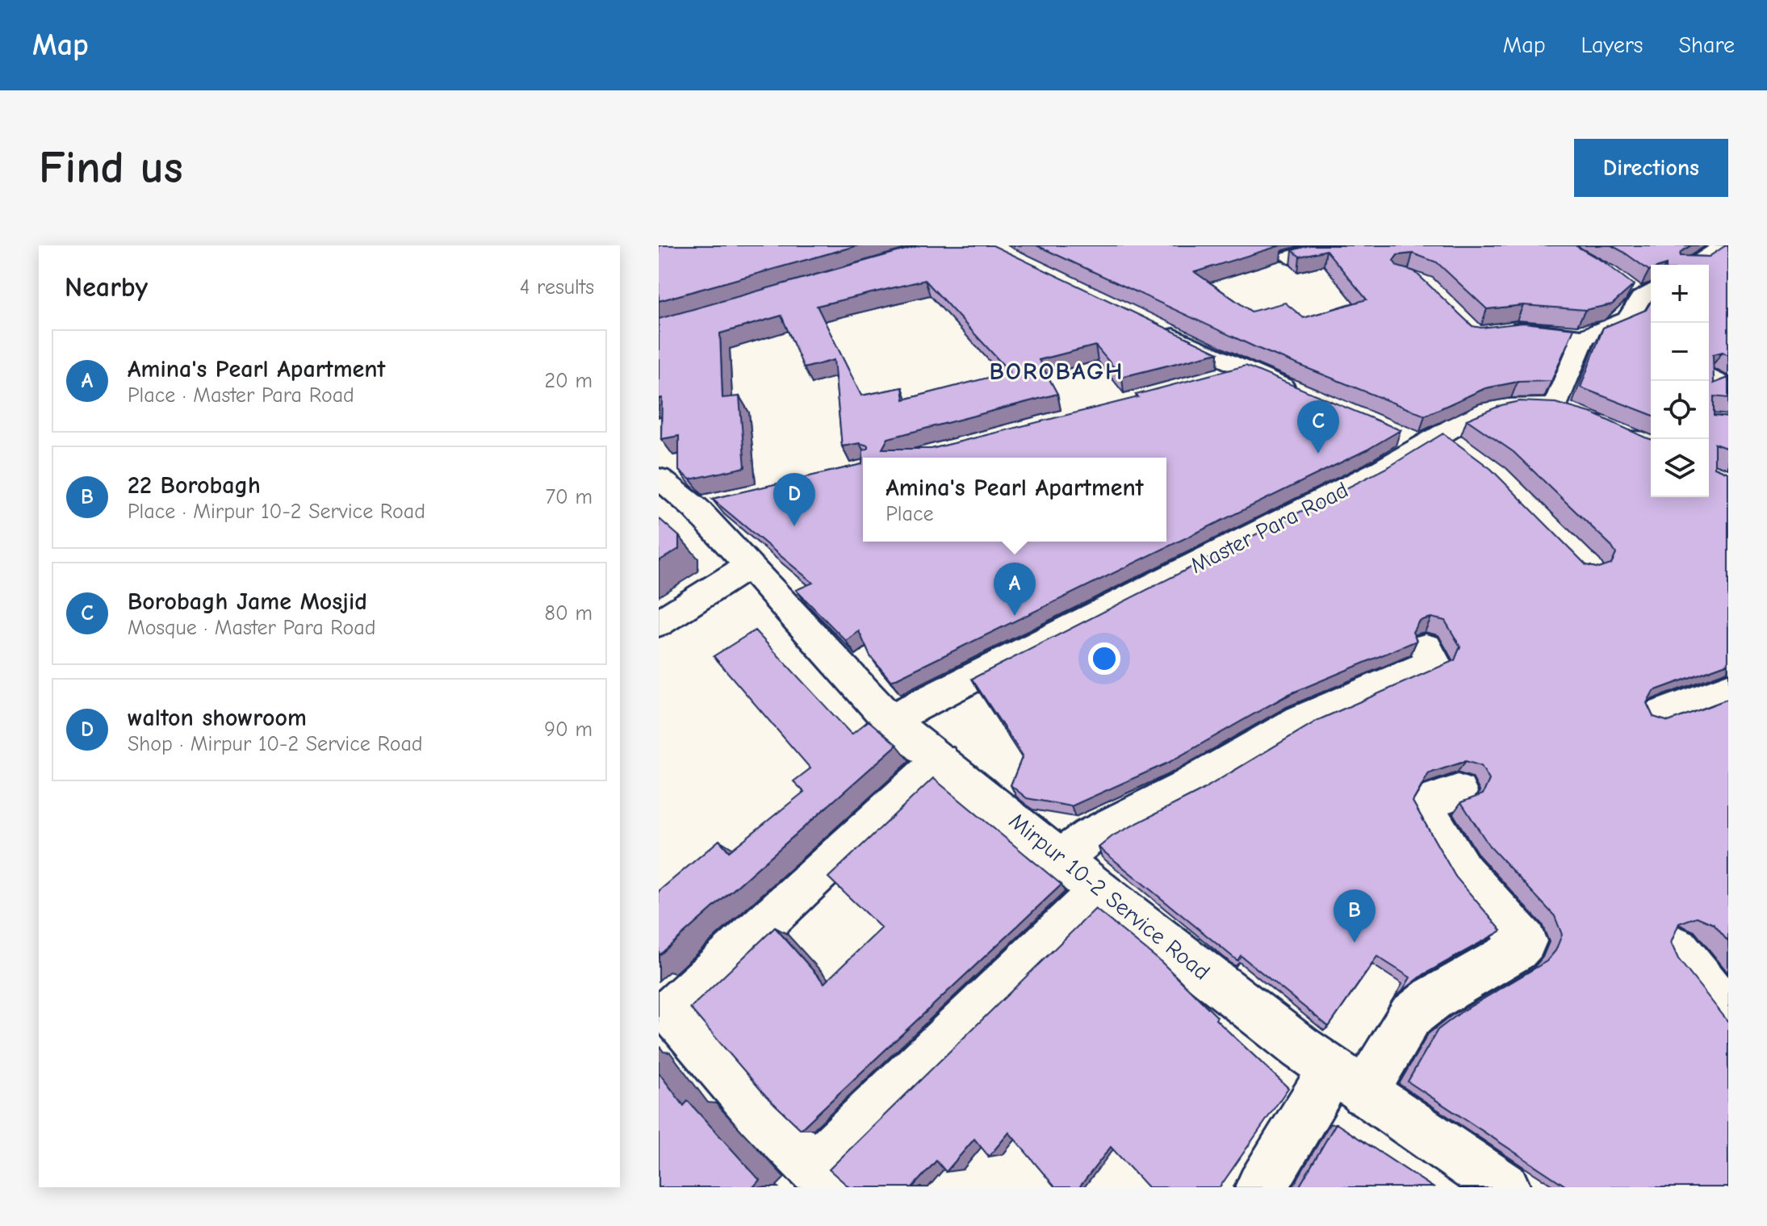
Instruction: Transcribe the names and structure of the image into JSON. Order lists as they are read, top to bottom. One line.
{"streets":{"street":["Master Para Road","Mirpur 10-2 Service Road"]},"crossings":[["Master Para Road","Mirpur 10-2 Service Road"]],"districts":["BOROBAGH"],"page":{"header":"Map","nav":["Map","Layers","Share"],"buttons":"Directions","title":"Find us","heading":["Nearby","4 results"],"map_buttons":["+","−"],"list":[{"mark":"A","name":"Amina's Pearl Apartment","note":"Place · Master Para Road","value":"20 m"},{"mark":"B","name":"22 Borobagh","note":"Place · Mirpur 10-2 Service Road","value":"70 m"},{"mark":"C","name":"Borobagh Jame Mosjid","note":"Mosque · Master Para Road","value":"80 m"},{"mark":"D","name":"walton showroom","note":"Shop · Mirpur 10-2 Service Road","value":"90 m"}],"pins":["C","D","A","B"],"popup":["Amina's Pearl Apartment","Place"]}}
